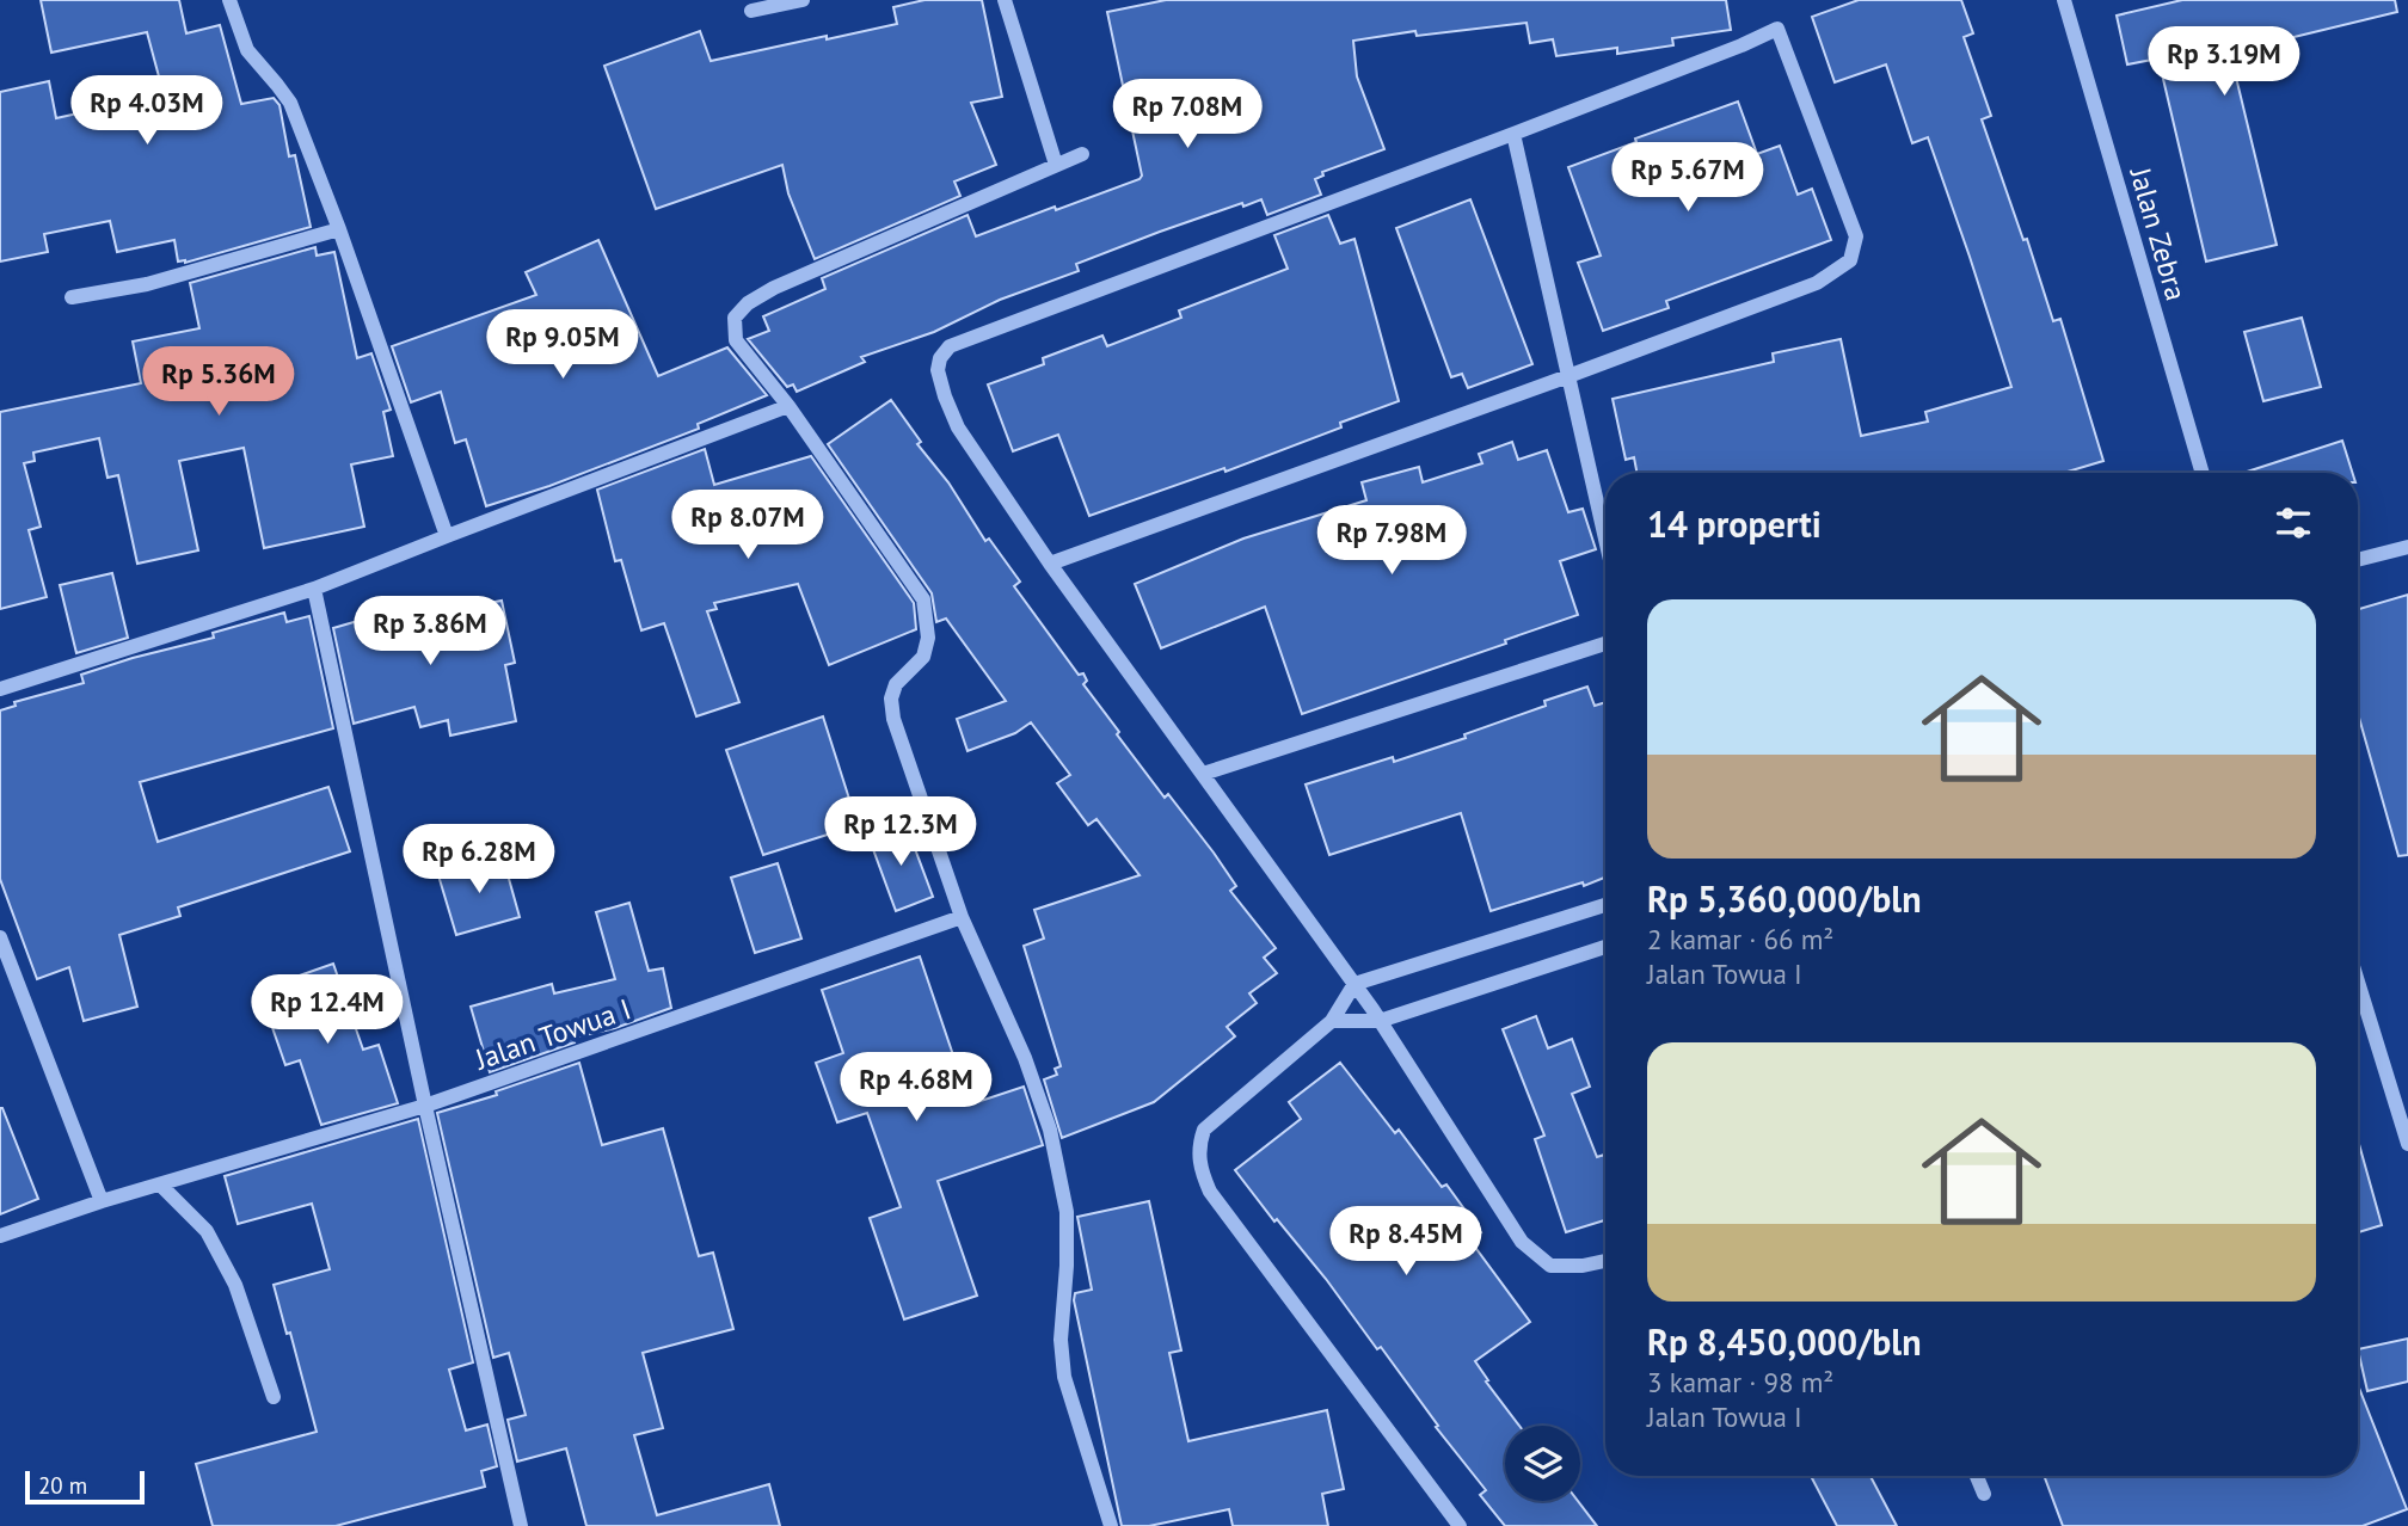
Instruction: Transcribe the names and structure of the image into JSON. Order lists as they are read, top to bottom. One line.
{"streets":{"street":["Jalan Zebra","Jalan Towua I"]},"scale_bar":"20 m","page":{"price":["Rp 3.19M","Rp 4.03M","Rp 7.08M","Rp 5.67M","Rp 9.05M","Rp 5.36M","Rp 8.07M","Rp 7.98M","Rp 3.86M","Rp 12.3M","Rp 6.28M","Rp 12.4M","Rp 4.68M","Rp 8.45M"],"heading":"14 properti","list":[{"name":"Rp 5,360,000/bln","note":"2 kamar · 66 m² · Jalan Towua I"},{"name":"Rp 8,450,000/bln","note":"3 kamar · 98 m² · Jalan Towua I"}],"scale":"20 m"}}
